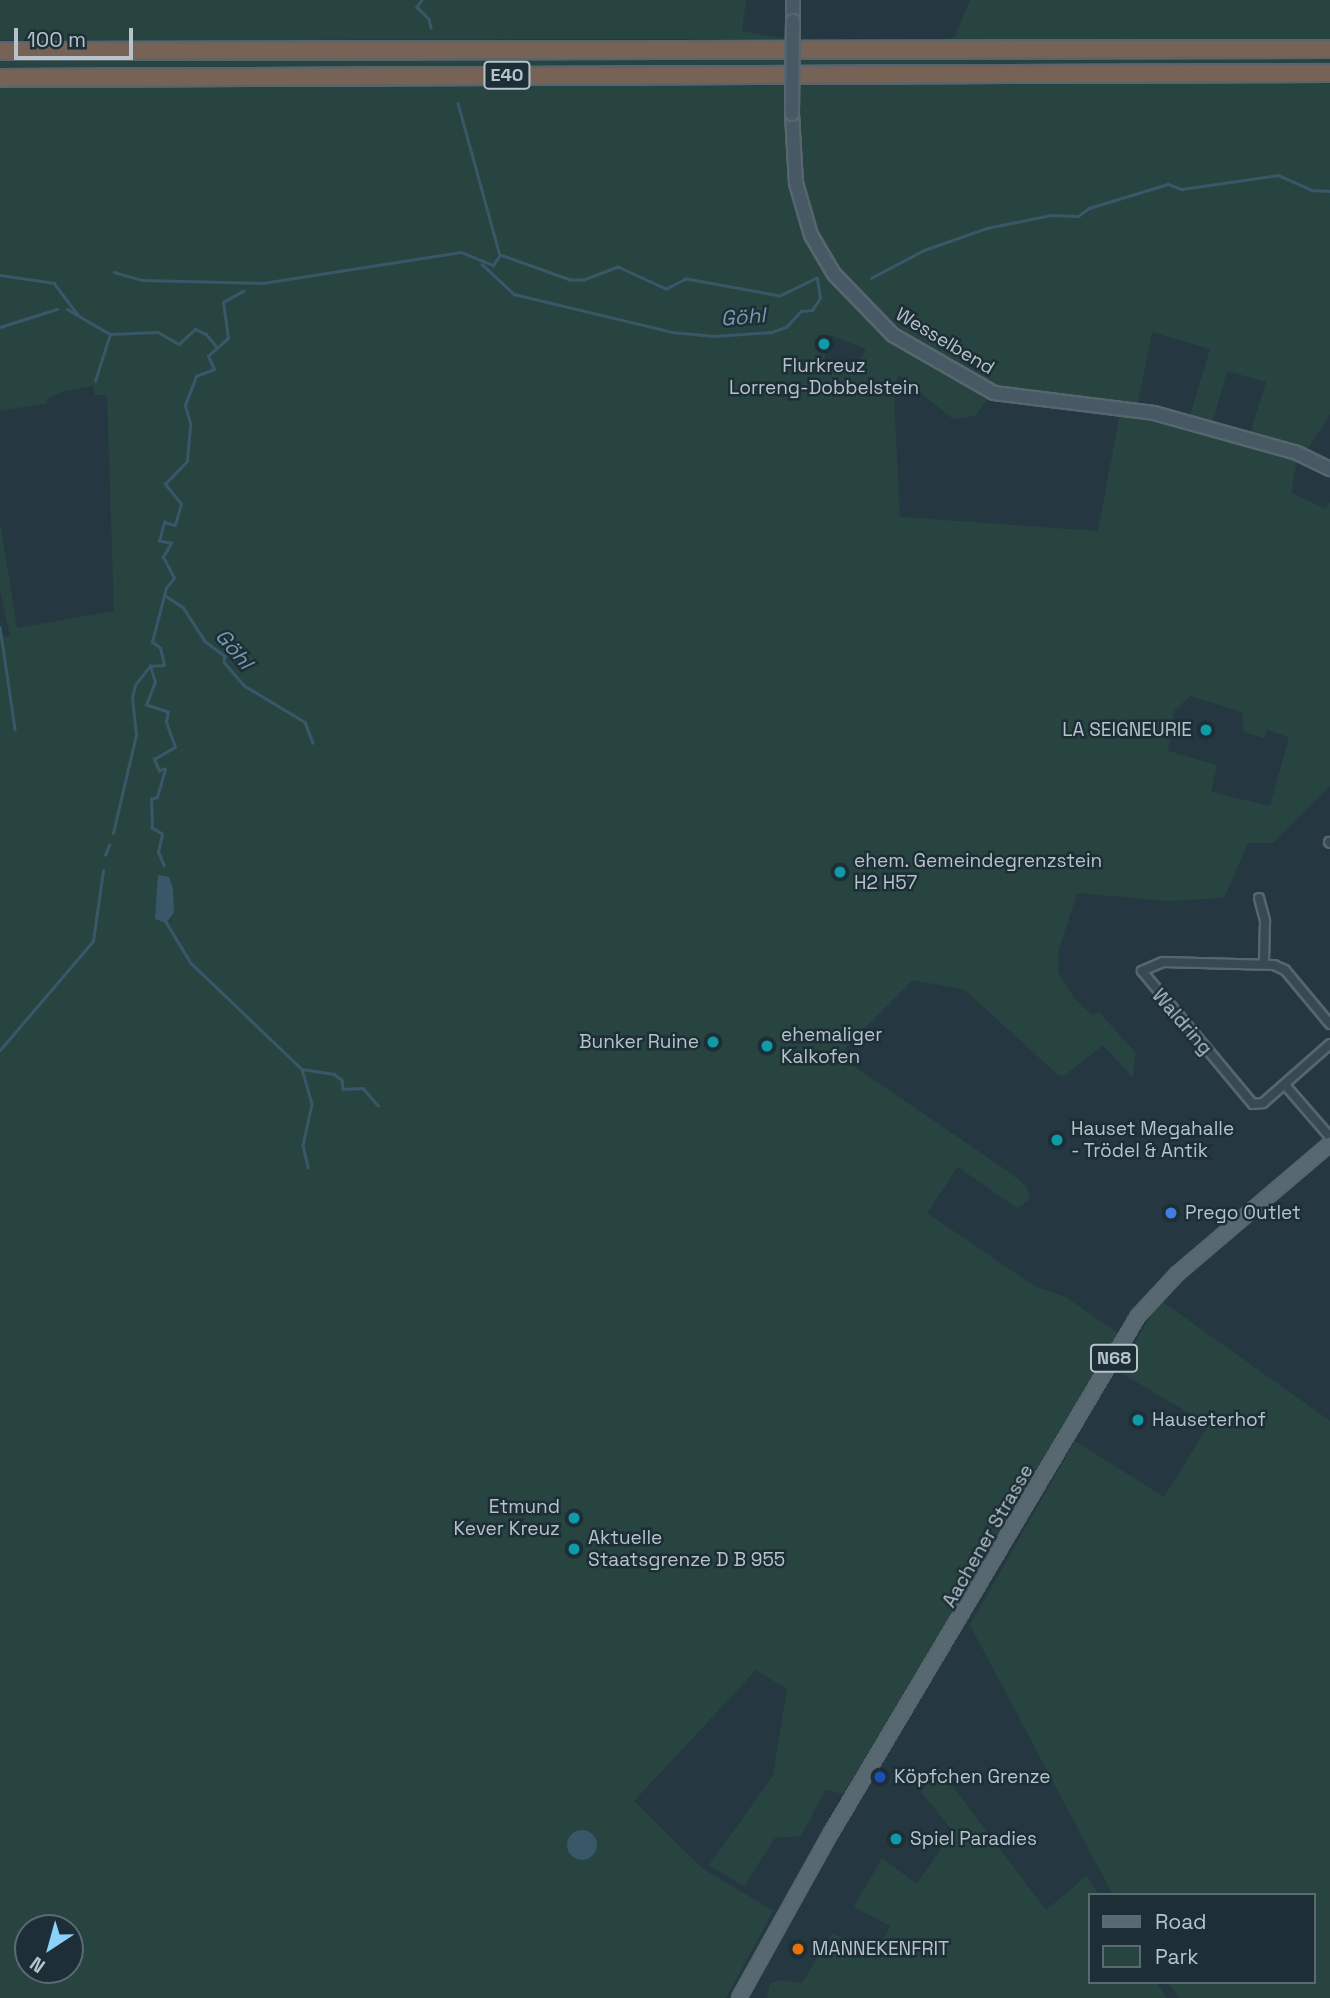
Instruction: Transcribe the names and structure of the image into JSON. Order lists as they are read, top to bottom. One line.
{"streets":{"highway":["E40"],"main road":["N68","Aachener Strasse"],"street":["Wesselbend","Waldring"]},"water":["Göhl"],"places":["Flurkreuz Lorreng-Dobbelstein","LA SEIGNEURIE","ehem. Gemeindegrenzstein H2 H57","Bunker Ruine","ehemaliger Kalkofen","Hauset Megahalle - Trödel & Antik","Prego Outlet","Hauseterhof","Etmund Kever Kreuz","Aktuelle Staatsgrenze D B 955","Köpfchen Grenze","Spiel Paradies","MANNEKENFRIT"],"legend":["Road","Park"],"scale_bar":"100 m","north":"bottom left"}
